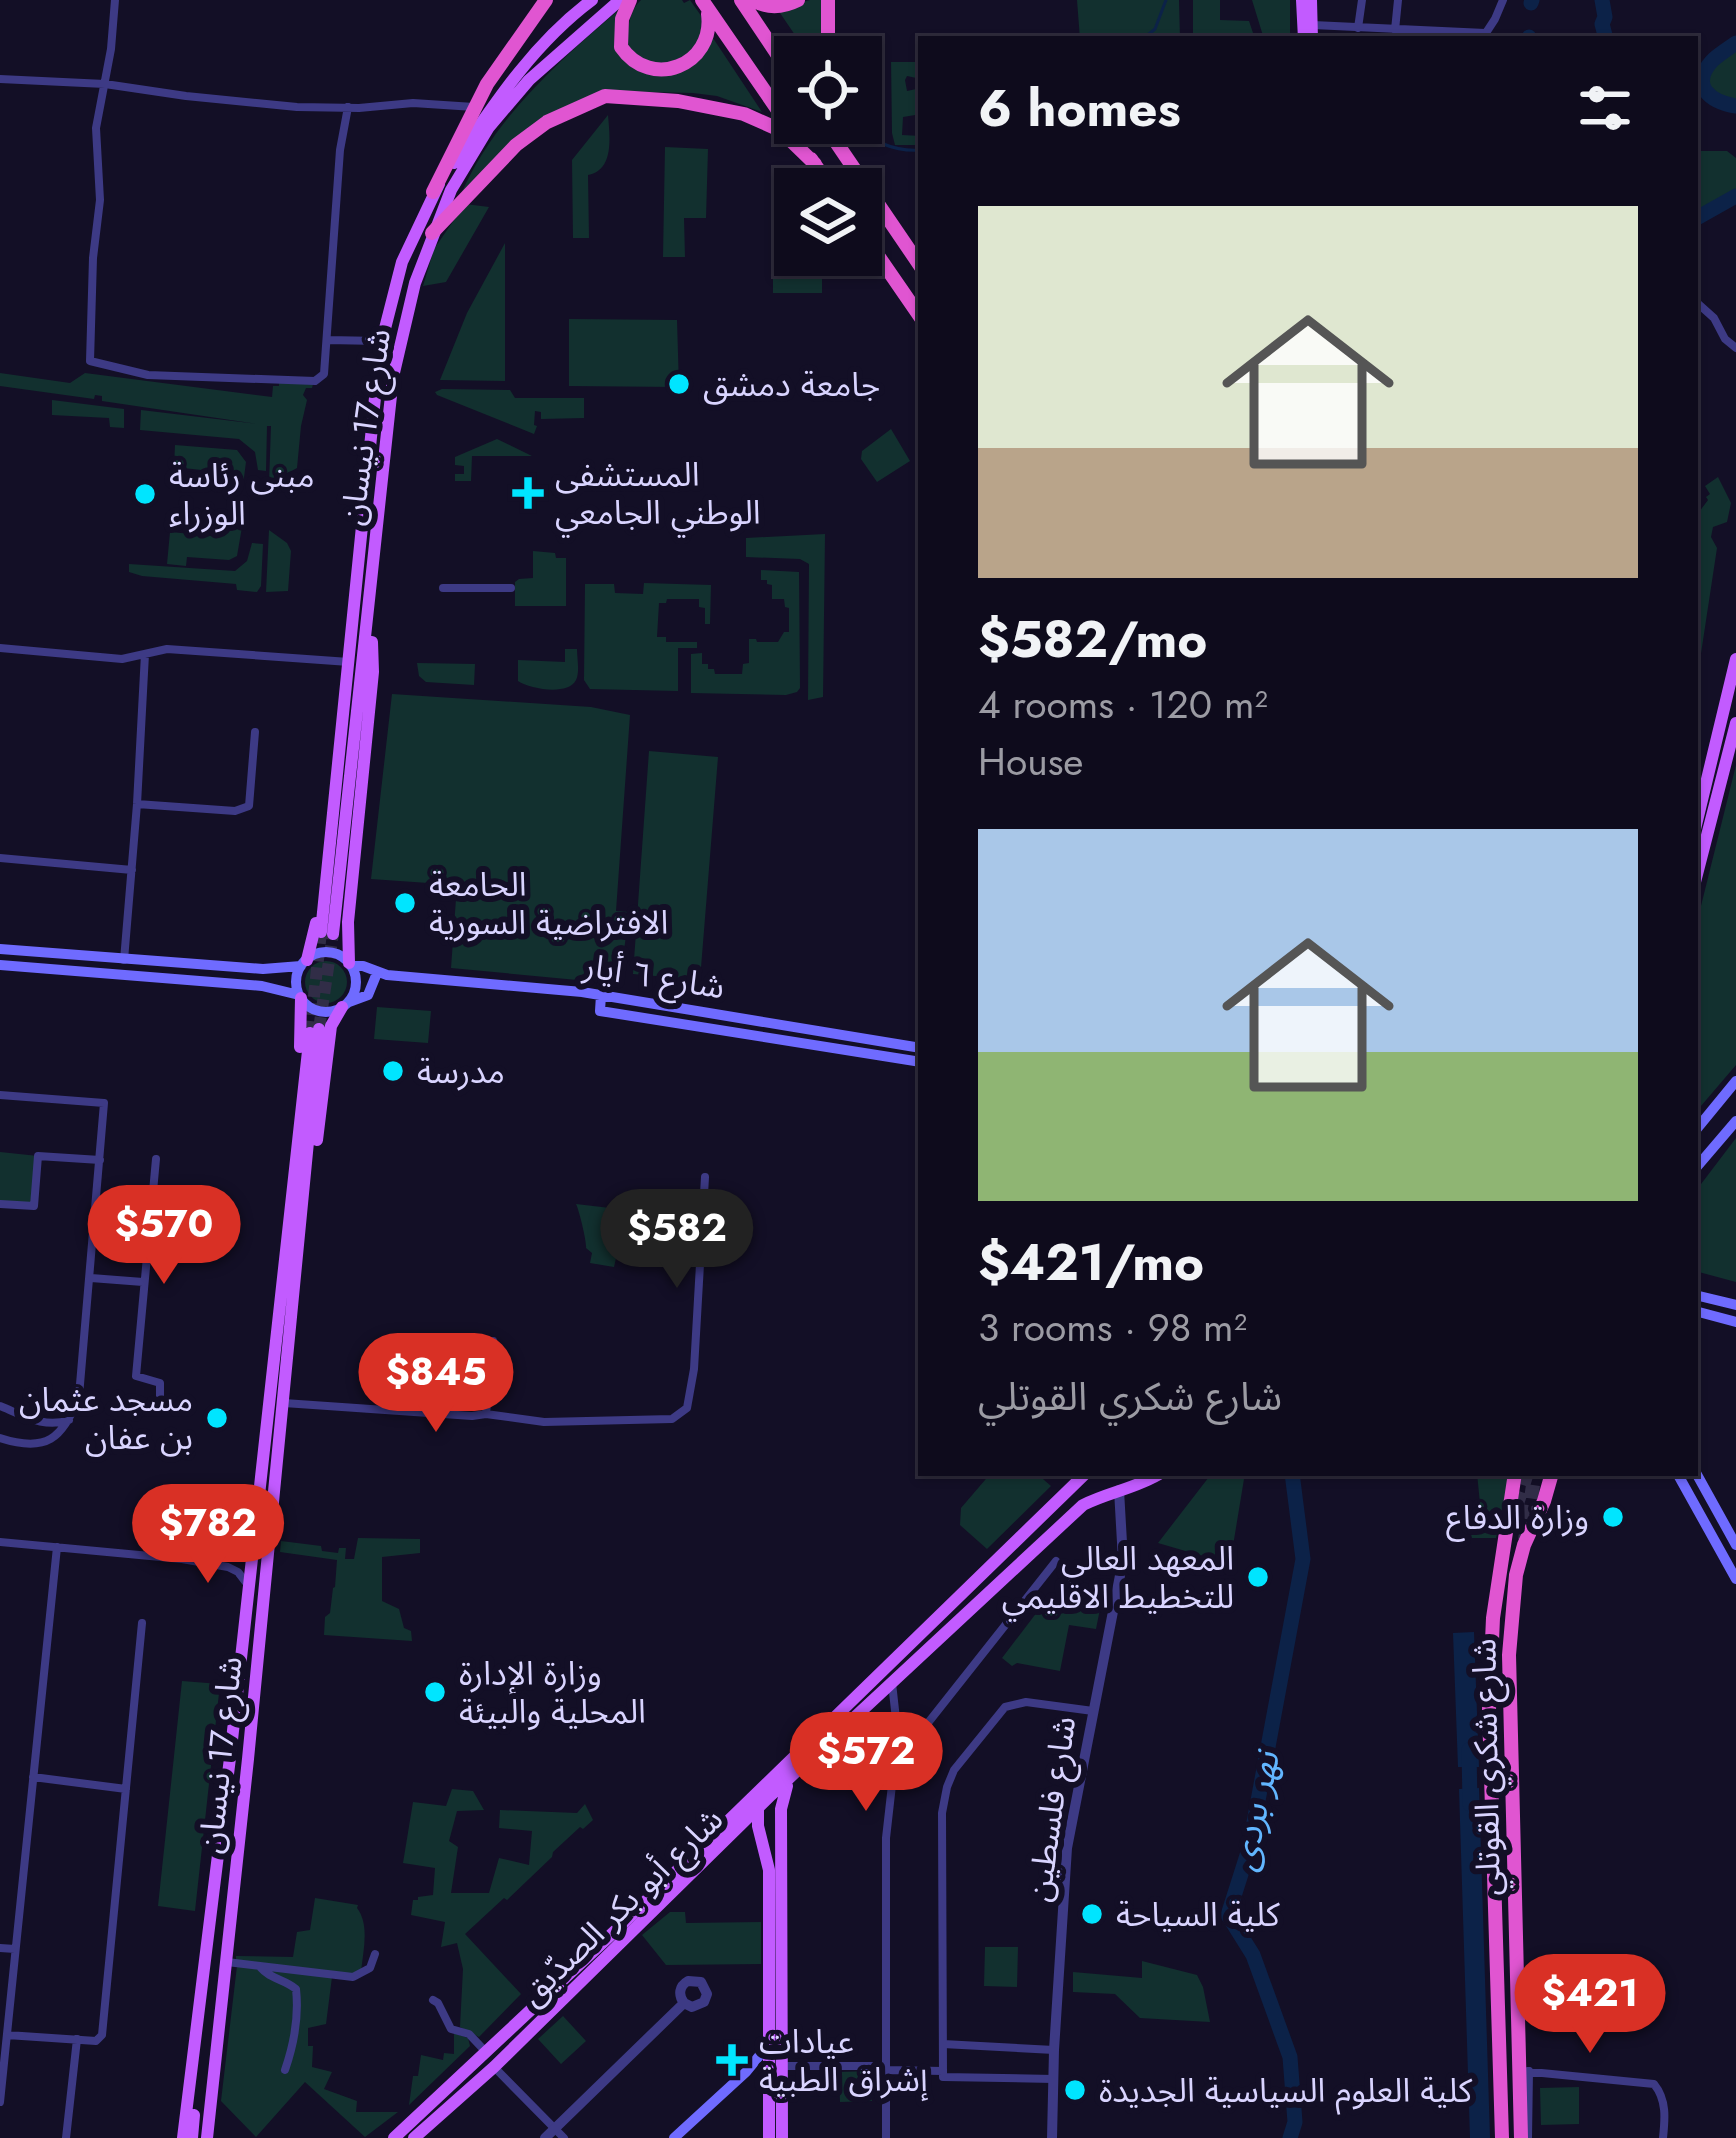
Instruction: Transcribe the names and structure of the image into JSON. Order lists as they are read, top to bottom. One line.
{"streets":{"highway":["شارع شكري القوتلي"],"main road":["شارع 17 نيسان","شارع ٦ أيار","شارع أبو بكر الصدّيق"],"street":["شارع فلسطين"]},"crossings":[["شارع فلسطين","شارع أبو بكر الصدّيق"]],"water":["نهر بردى"],"places":{"other":["جامعة دمشق","مبنى رئاسة الوزراء","الحامعة الافتراضية السورية","مدرسة","مسجد عثمان بن عفان","وزارة الدفاع","المعهد العالي للتخطيط الاقليمي","وزارة الإدارة المحلية والبيئة","كلية السياحة","كلية العلوم السياسية الجديدة"],"health":["المستشفى الوطني الجامعي","عيادات إشراق الطبية"]},"page":{"heading":"6 homes","list":[{"name":"$582/mo","note":"4 rooms · 120 m² · House"},{"name":"$421/mo","note":"3 rooms · 98 m² · شارع شكري القوتلي"}],"price":["$570","$582","$845","$782","$572","$421"]}}
